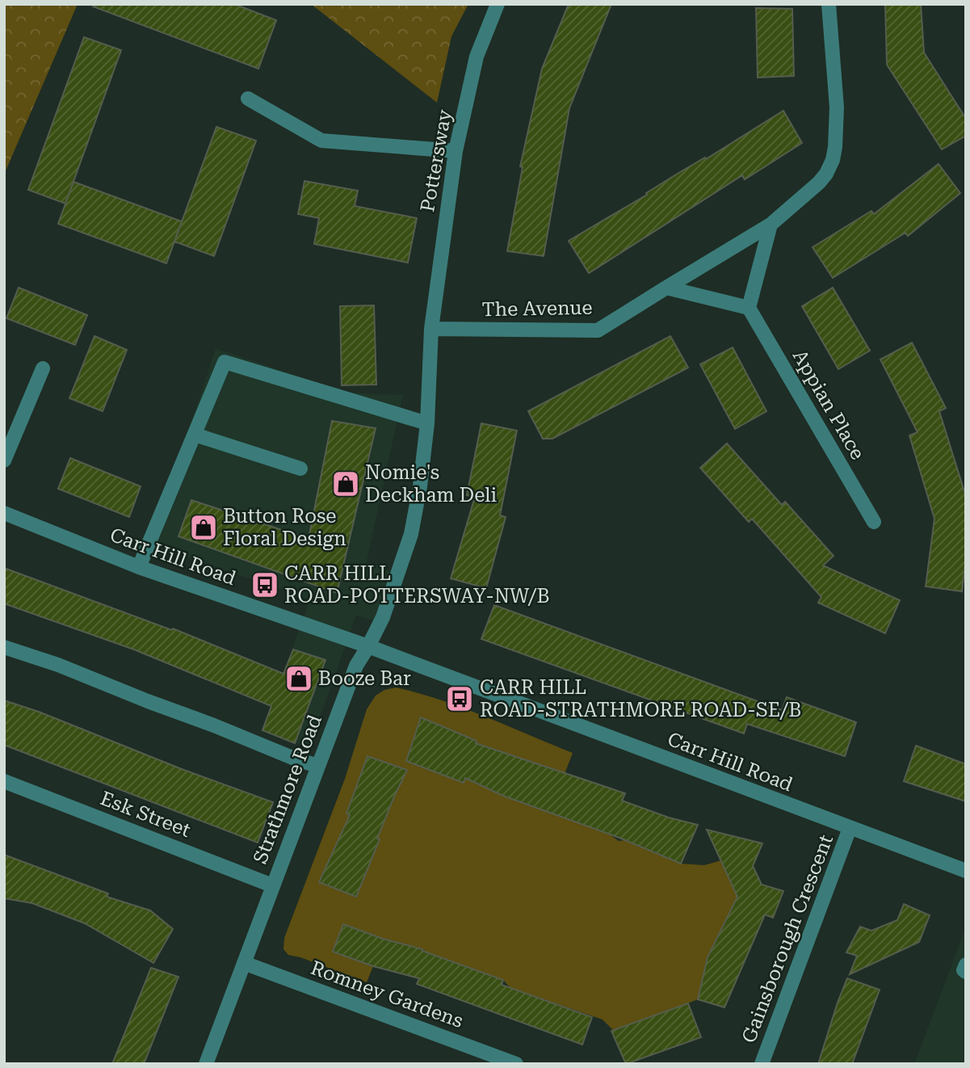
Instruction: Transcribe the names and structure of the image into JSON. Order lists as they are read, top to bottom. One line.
{"streets":{"street":["Pottersway","The Avenue","Appian Place","Carr Hill Road","Strathmore Road","Esk Street","Gainsborough Crescent","Romney Gardens"]},"crossings":[["Pottersway","The Avenue"],["Pottersway","Strathmore Road"],["The Avenue","Strathmore Road"],["Carr Hill Road","Strathmore Road"],["Carr Hill Road","Gainsborough Crescent"],["Strathmore Road","Esk Street"],["Strathmore Road","Romney Gardens"]],"places":{"shop":["Nomie's Deckham Deli","Button Rose Floral Design","Booze Bar"],"bus stop":["CARR HILL ROAD-POTTERSWAY-NW/B","CARR HILL ROAD-STRATHMORE ROAD-SE/B"]}}
